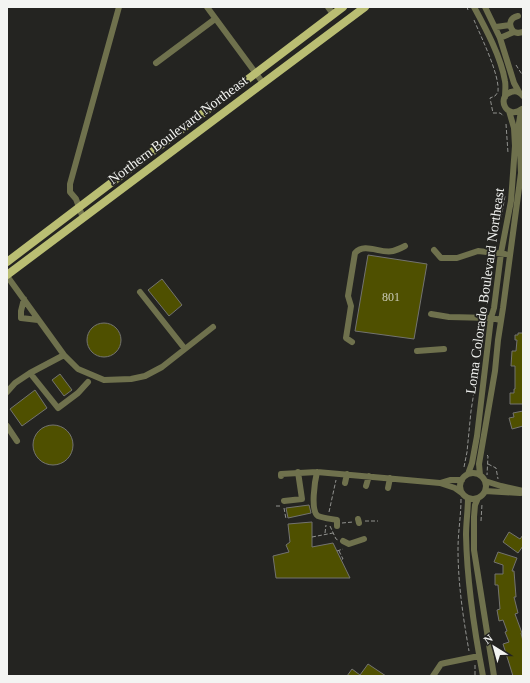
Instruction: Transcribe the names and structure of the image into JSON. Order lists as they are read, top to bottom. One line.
{"streets":{"main road":["Northern Boulevard Northeast"],"street":["Loma Colorado Boulevard Northeast"]},"house_numbers":["801"],"north":"top left"}
